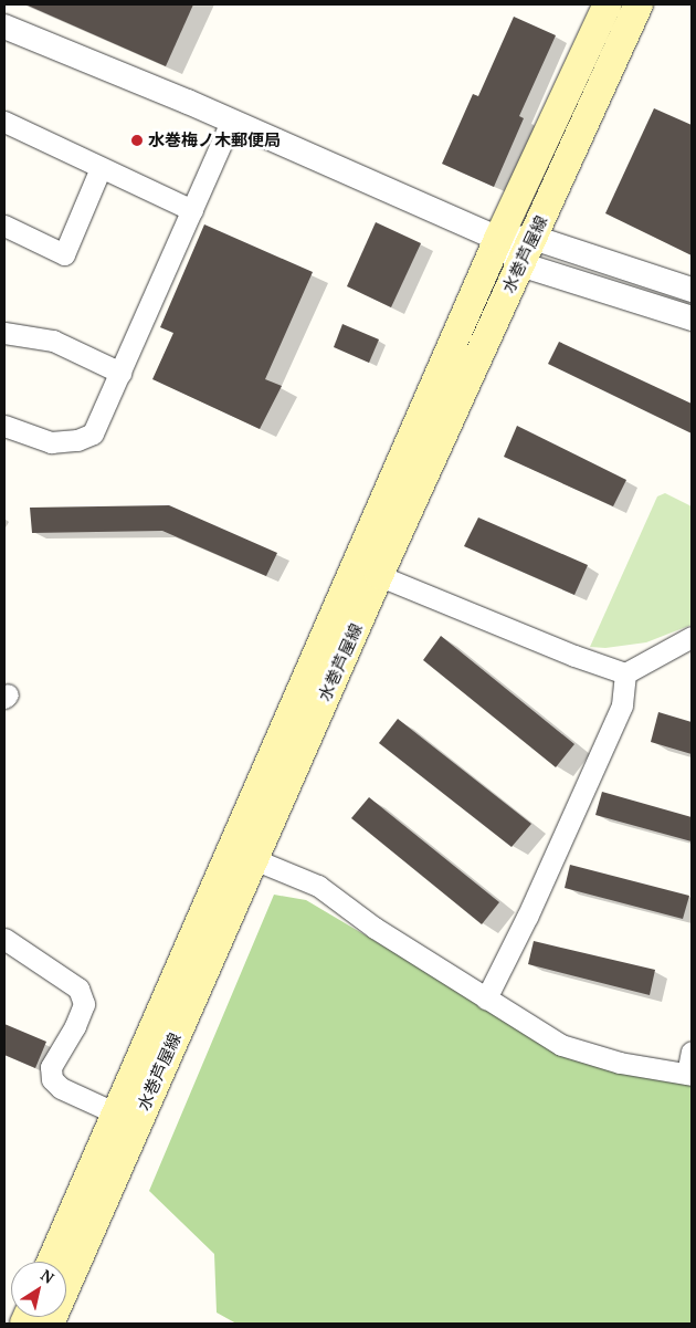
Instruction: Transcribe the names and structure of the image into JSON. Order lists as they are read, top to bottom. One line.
{"streets":{"main road":["水巻芦屋線"]},"places":["水巻梅ノ木郵便局"],"north":"top right"}
